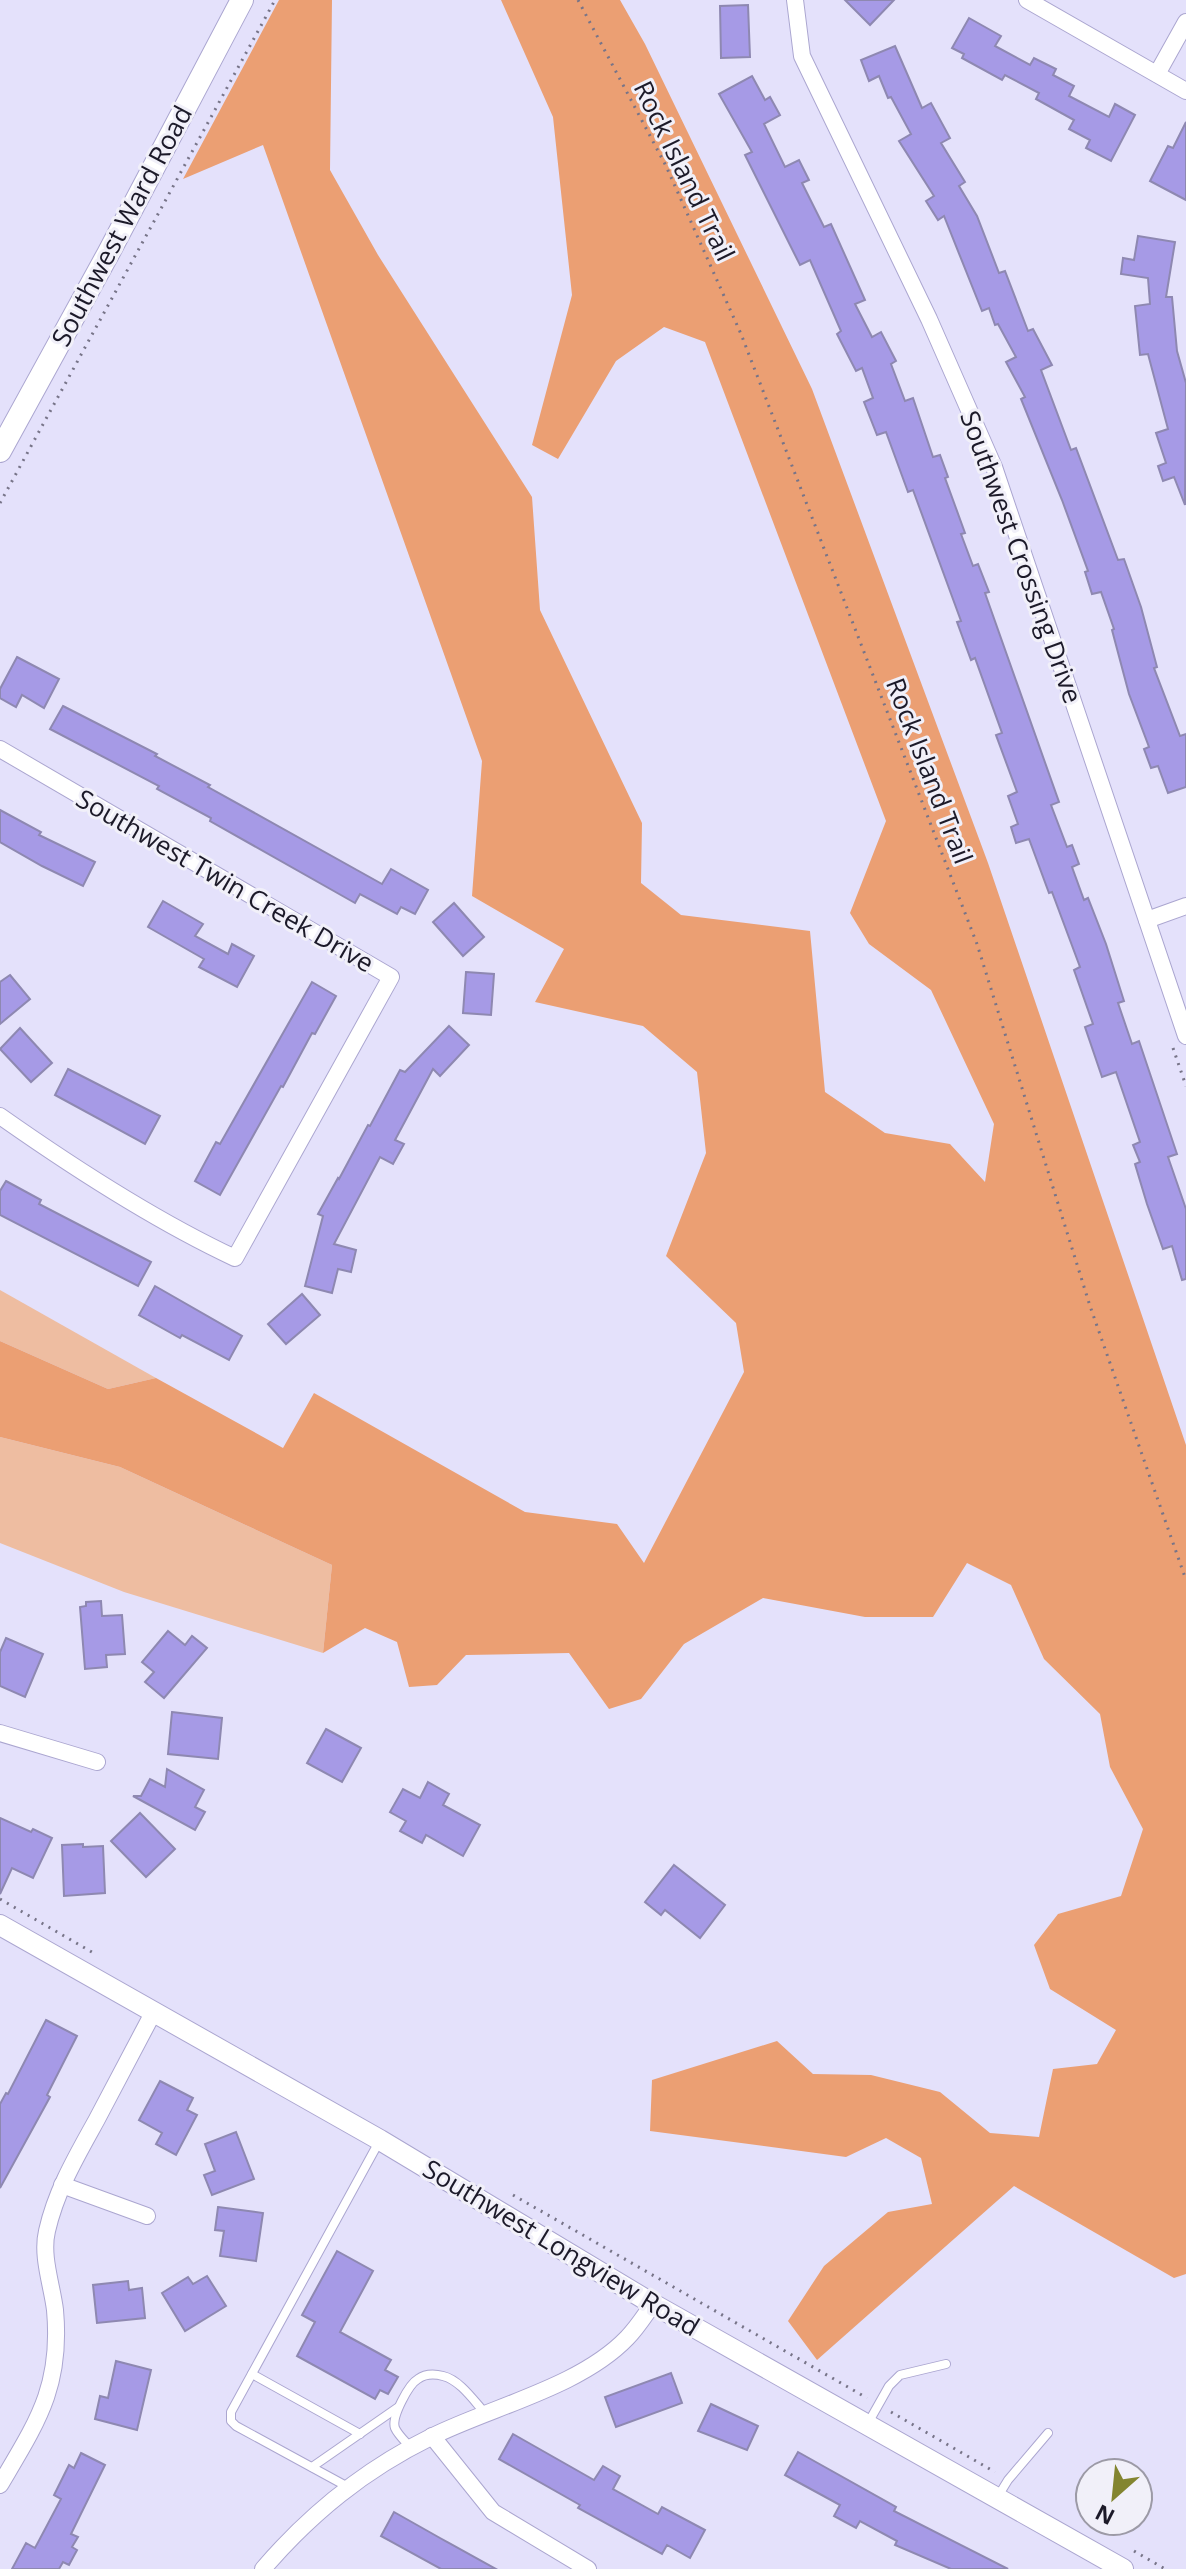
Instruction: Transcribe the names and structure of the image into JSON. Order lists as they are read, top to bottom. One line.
{"streets":{"main road":["Southwest Ward Road"],"street":["Southwest Crossing Drive","Southwest Twin Creek Drive","Southwest Longview Road"],"path":["Rock Island Trail"]},"north":"bottom left"}
